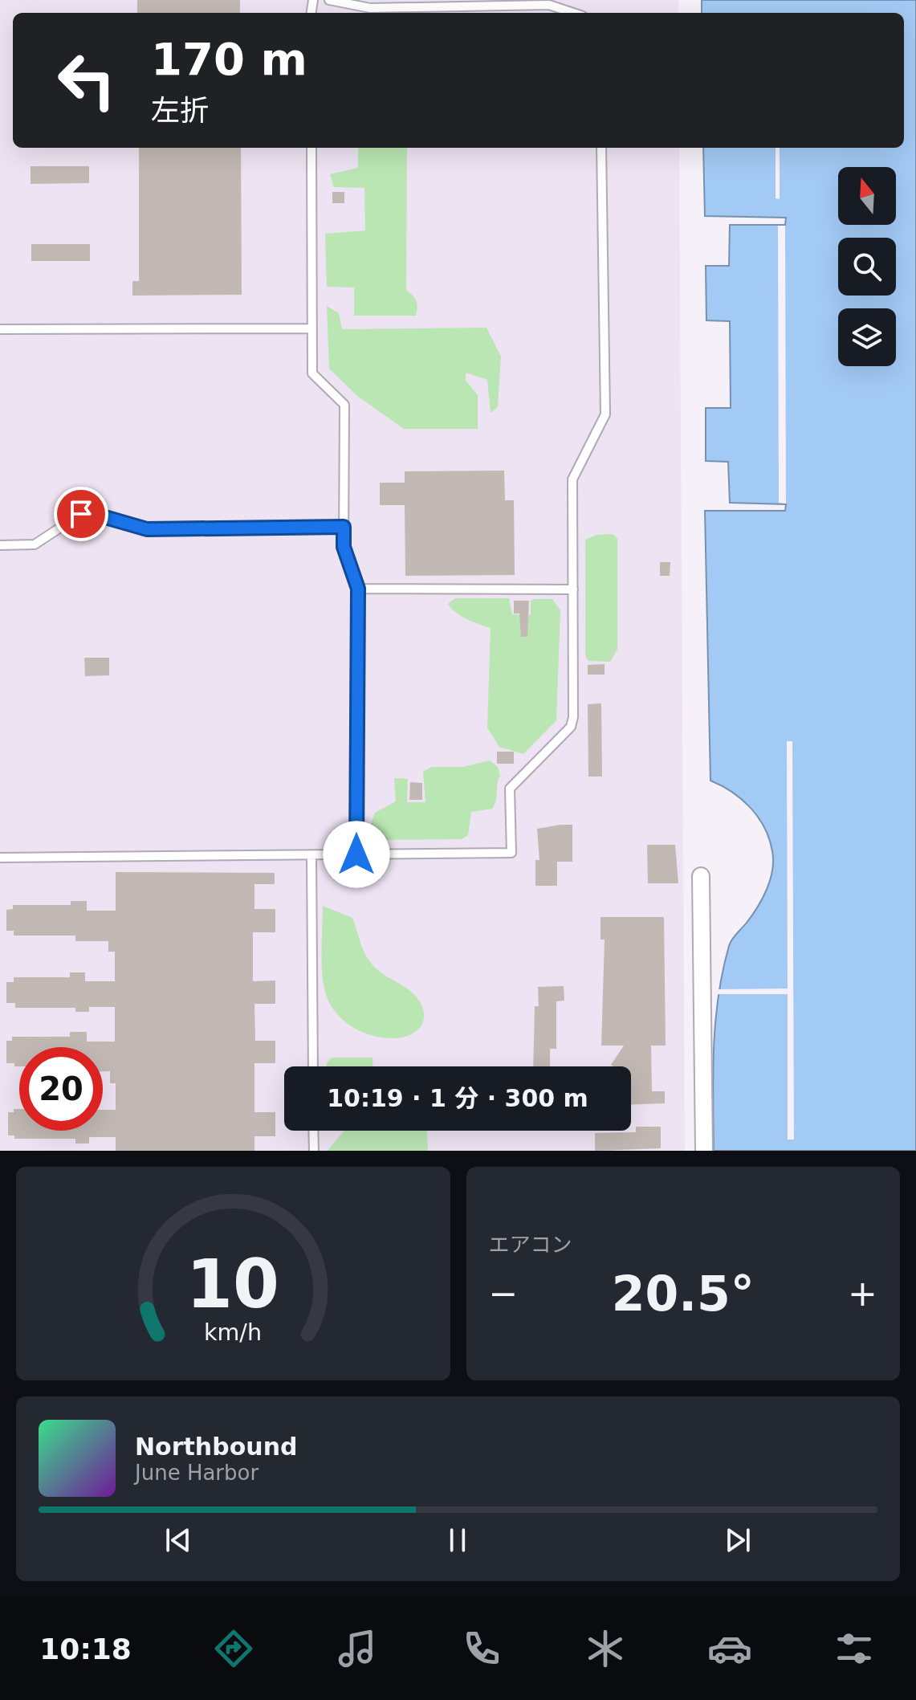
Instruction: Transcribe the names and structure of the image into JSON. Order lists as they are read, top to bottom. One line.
{"north":"top","page":{"turn":["170 m","左折"],"limit":"20","trip":"10:19 · 1 分 · 300 m","tile":"エアコン","heat":["−","20.5°","+"],"song":["Northbound","June Harbor"],"tabs":"10:18","gauge":["10","km/h"]}}
